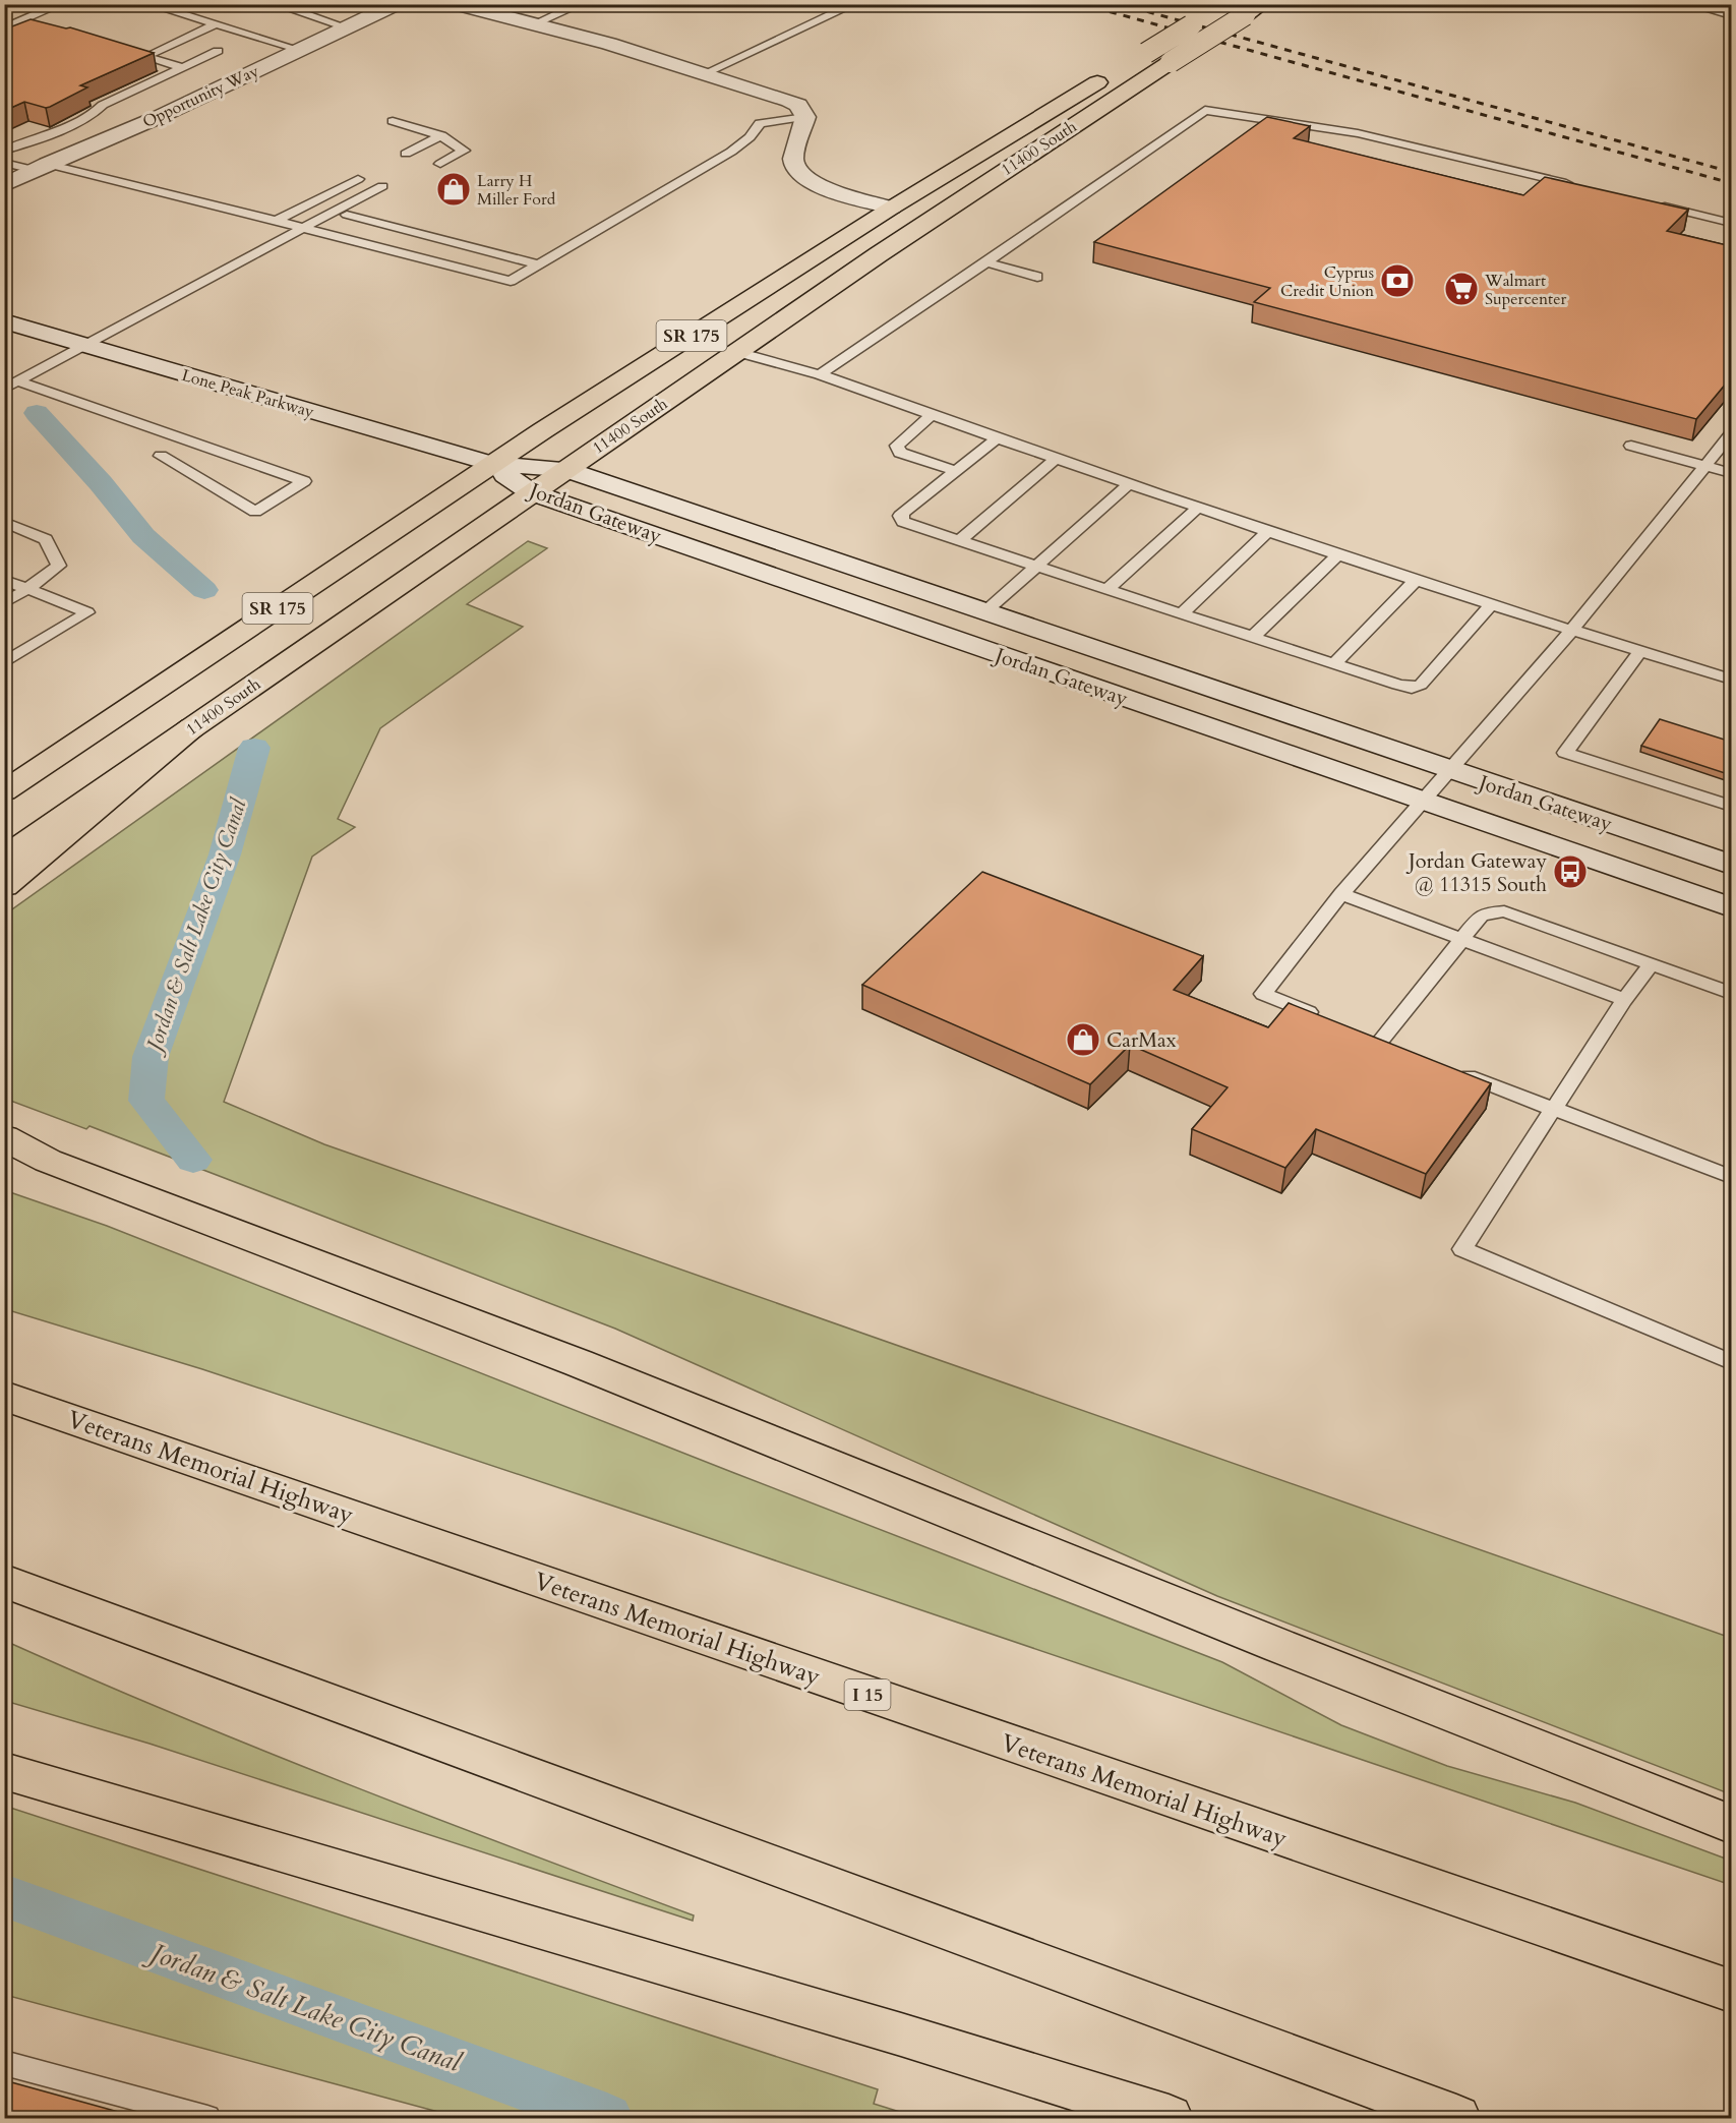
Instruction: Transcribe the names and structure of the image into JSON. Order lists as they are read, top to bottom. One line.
{"streets":{"main road":["Opportunity Way","11400 South","SR 175","Lone Peak Parkway","Jordan Gateway","Veterans Memorial Highway","I 15"]},"crossings":[["11400 South","Lone Peak Parkway"],["11400 South","Jordan Gateway"],["Lone Peak Parkway","Jordan Gateway"]],"water":["Jordan & Salt Lake City Canal"],"places":{"shop":["Larry H Miller Ford","CarMax"],"bank":["Cyprus Credit Union"],"supermarket":["Walmart Supercenter"],"bus stop":["Jordan Gateway @ 11315 South"]}}
